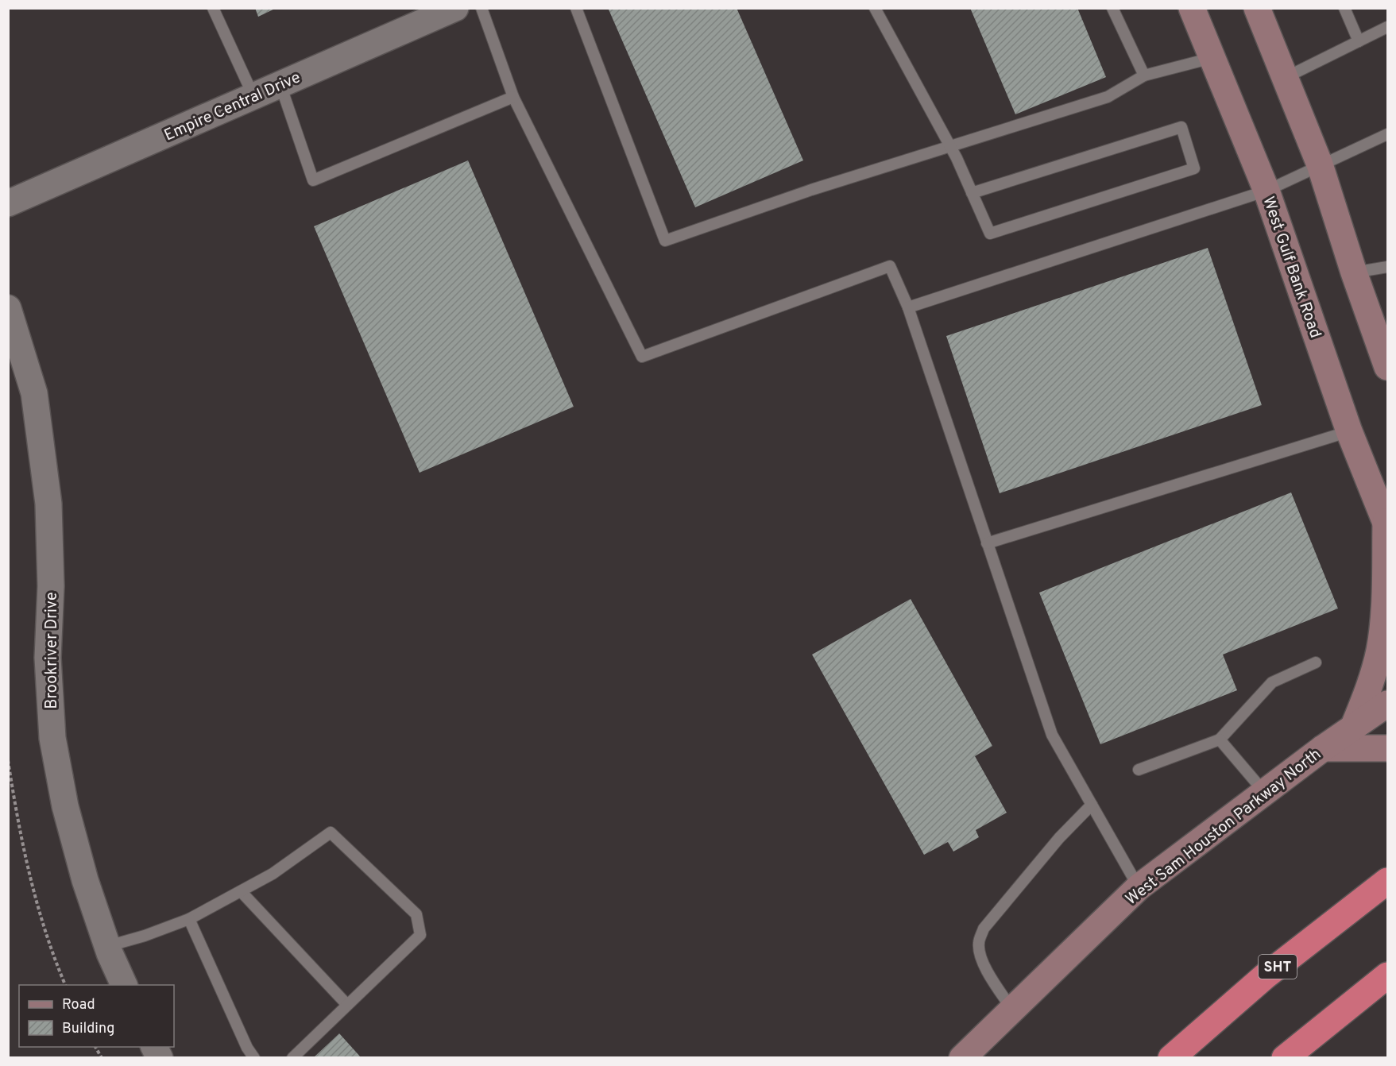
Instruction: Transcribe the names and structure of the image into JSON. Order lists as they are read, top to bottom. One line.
{"streets":{"highway":["SHT"],"main road":["West Gulf Bank Road","West Sam Houston Parkway North"],"street":["Empire Central Drive","Brookriver Drive"]},"legend":["Road","Building"]}
